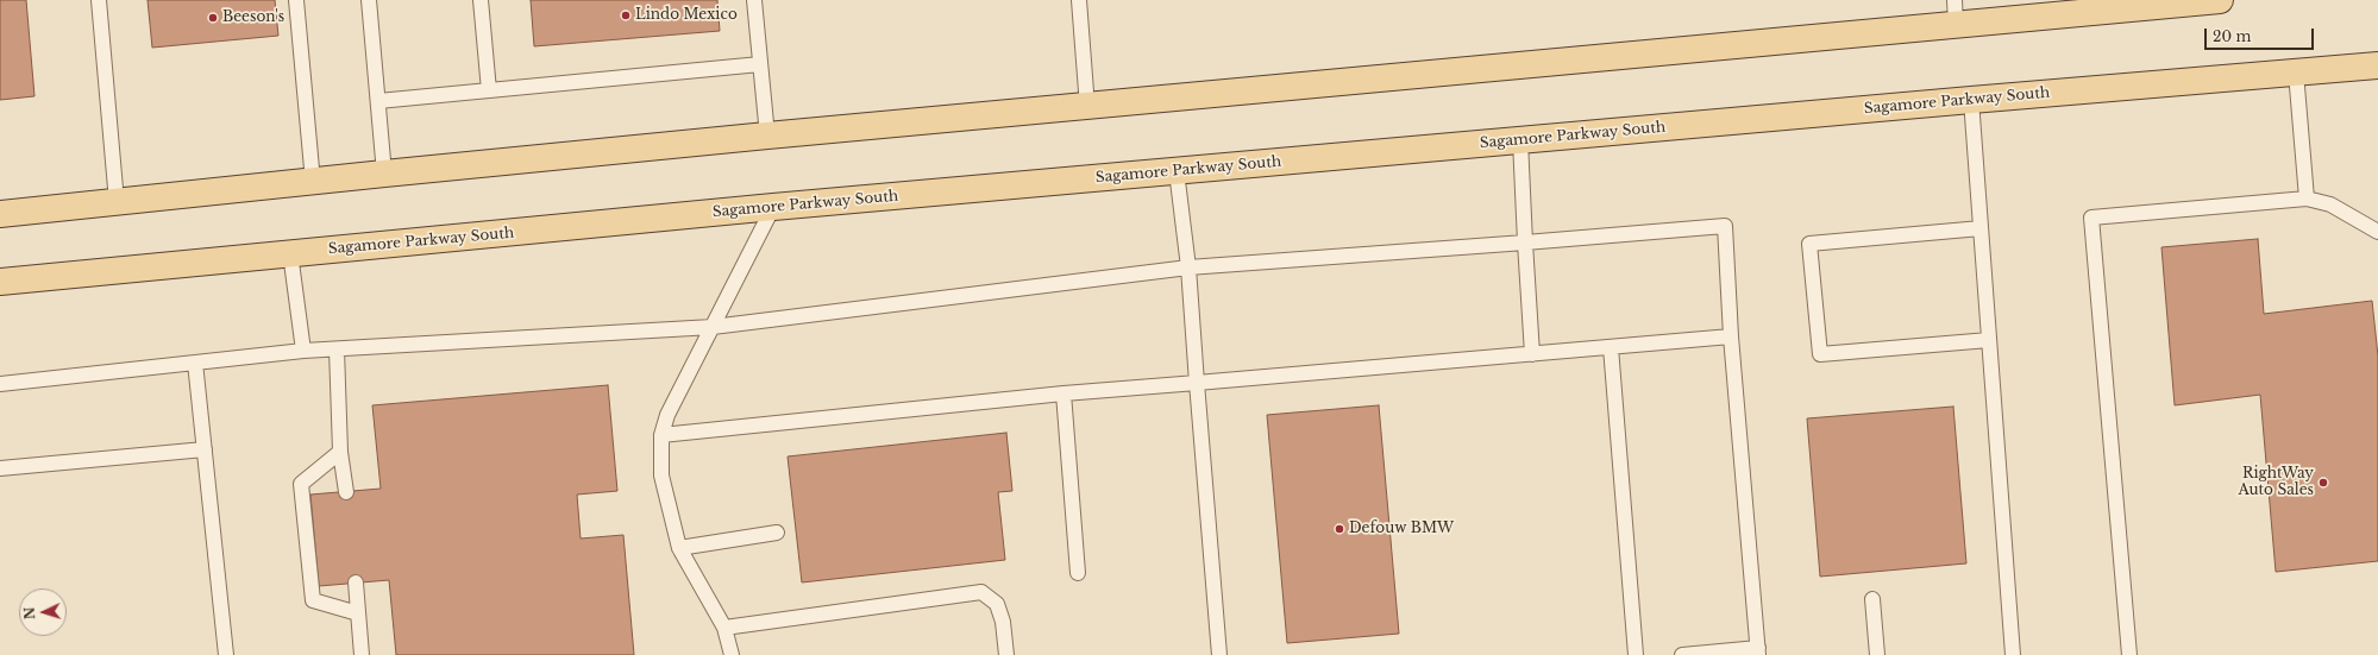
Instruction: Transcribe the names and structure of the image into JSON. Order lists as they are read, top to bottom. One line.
{"streets":{"main road":["Sagamore Parkway South"]},"places":["Lindo Mexico","Beeson's","RightWay Auto Sales","Defouw BMW"],"scale_bar":"20 m","north":"left"}
